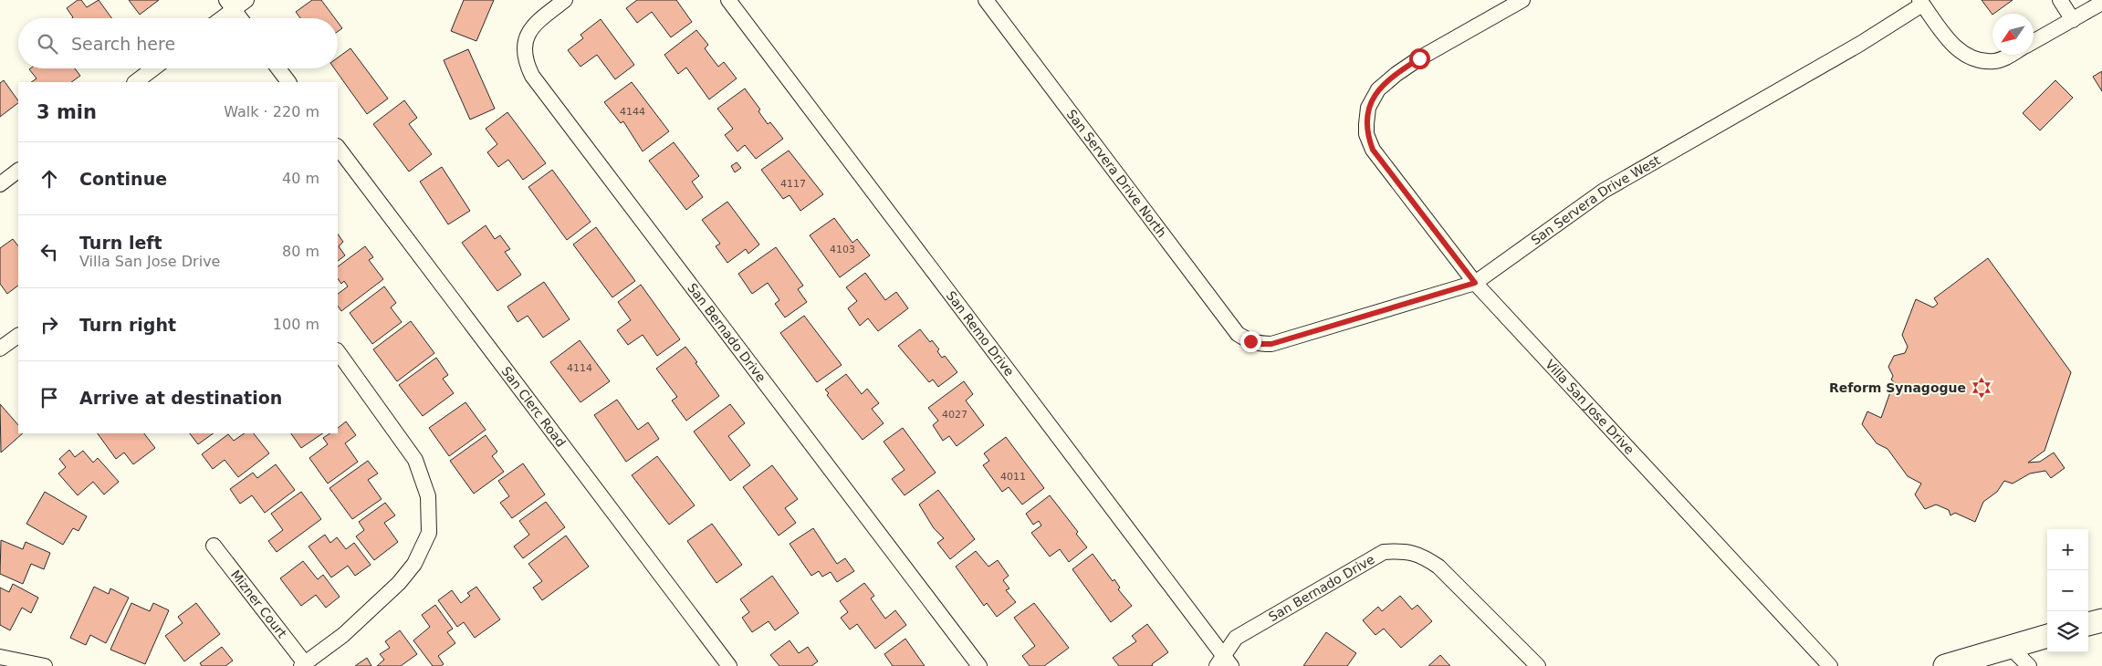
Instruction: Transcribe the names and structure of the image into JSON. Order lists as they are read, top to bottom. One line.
{"streets":{"street":["San Servera Drive North","San Servera Drive West","San Bernado Drive","San Remo Drive","San Clerc Road","Villa San Jose Drive","Mizner Court"]},"crossings":[["San Servera Drive North","San Servera Drive West"],["San Servera Drive West","Villa San Jose Drive"],["San Bernado Drive","San Remo Drive"]],"places":{"synagogue":["Reform Synagogue"]},"house_numbers":["4144","4117","4103","4114","4027","4011"],"north":"bottom left","page":{"search":"Search here","heading":["3 min","Walk · 220 m"],"list":[["Continue","40 m"],["Turn left","Villa San Jose Drive","80 m"],["Turn right","100 m"],"Arrive at destination"],"map_buttons":["+","−"]}}
